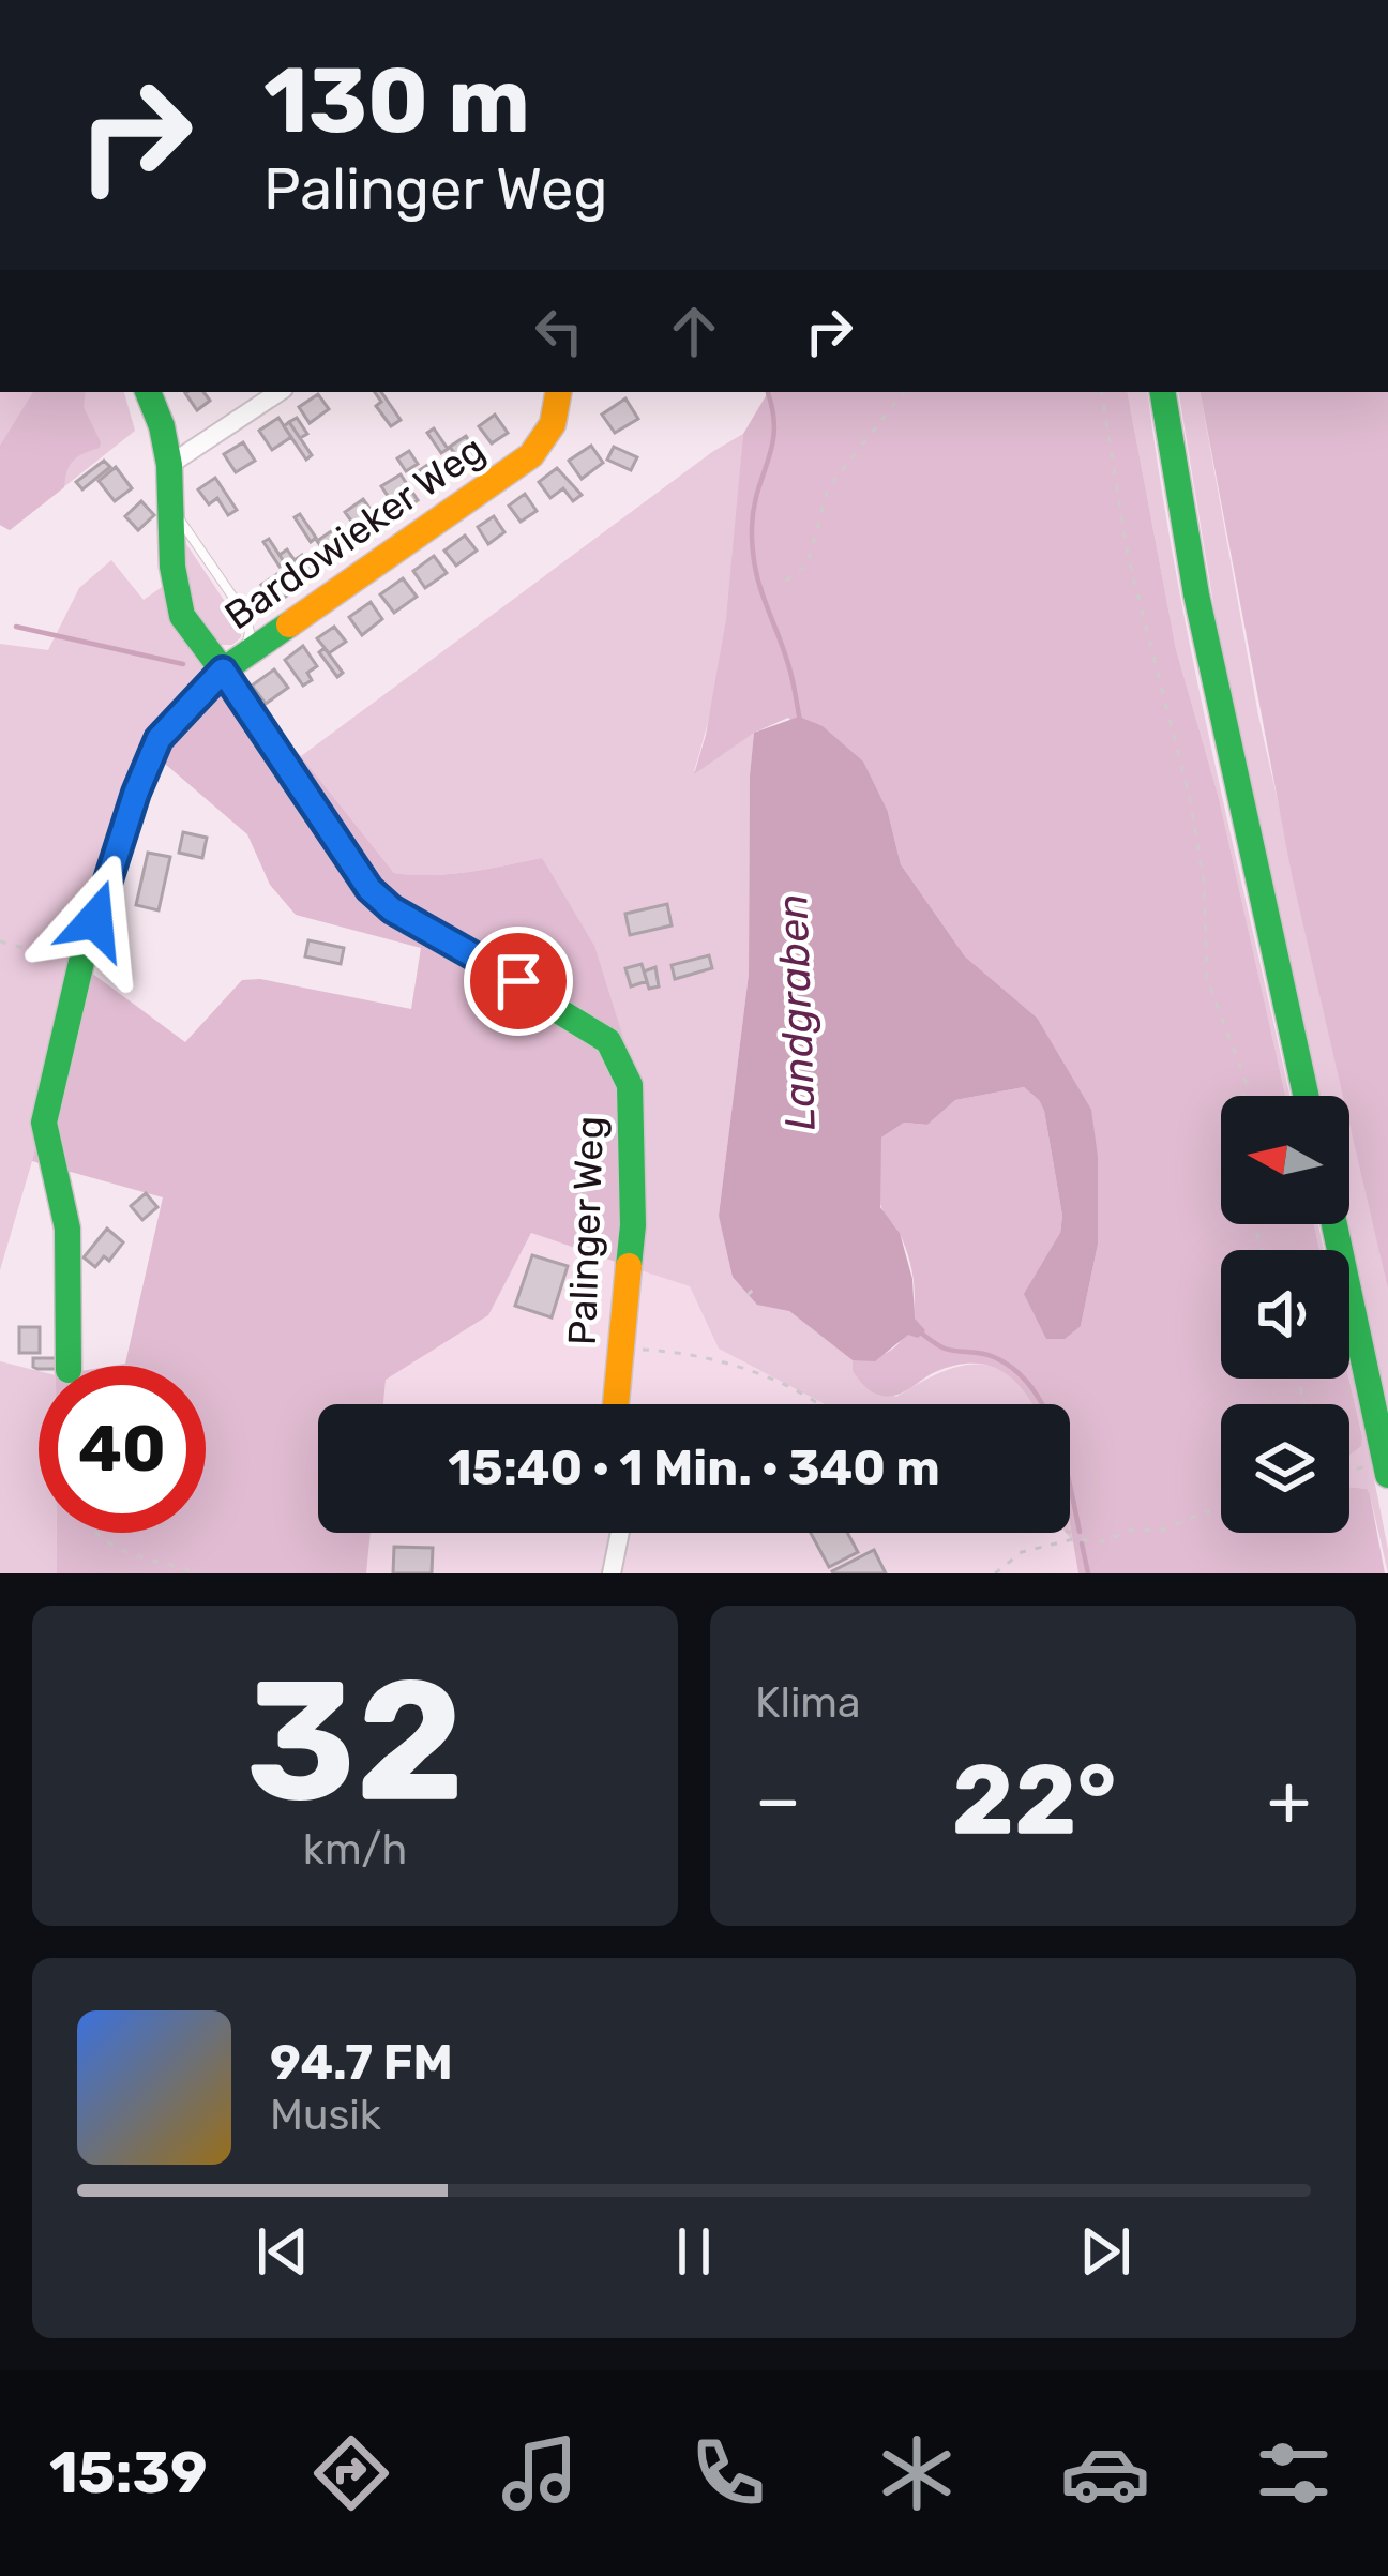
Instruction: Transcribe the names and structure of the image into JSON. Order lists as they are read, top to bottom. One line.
{"streets":{"street":["Bardowieker Weg","Palinger Weg"]},"crossings":[["Bardowieker Weg","Palinger Weg"]],"water":["Landgraben"],"north":"left","page":{"turn":["130 m","Palinger Weg"],"limit":"40","trip":"15:40 · 1 Min. · 340 m","tile":[["32","km/h"],"Klima"],"heat":["−","22°","+"],"song":["94.7 FM","Musik"],"tabs":"15:39"}}
